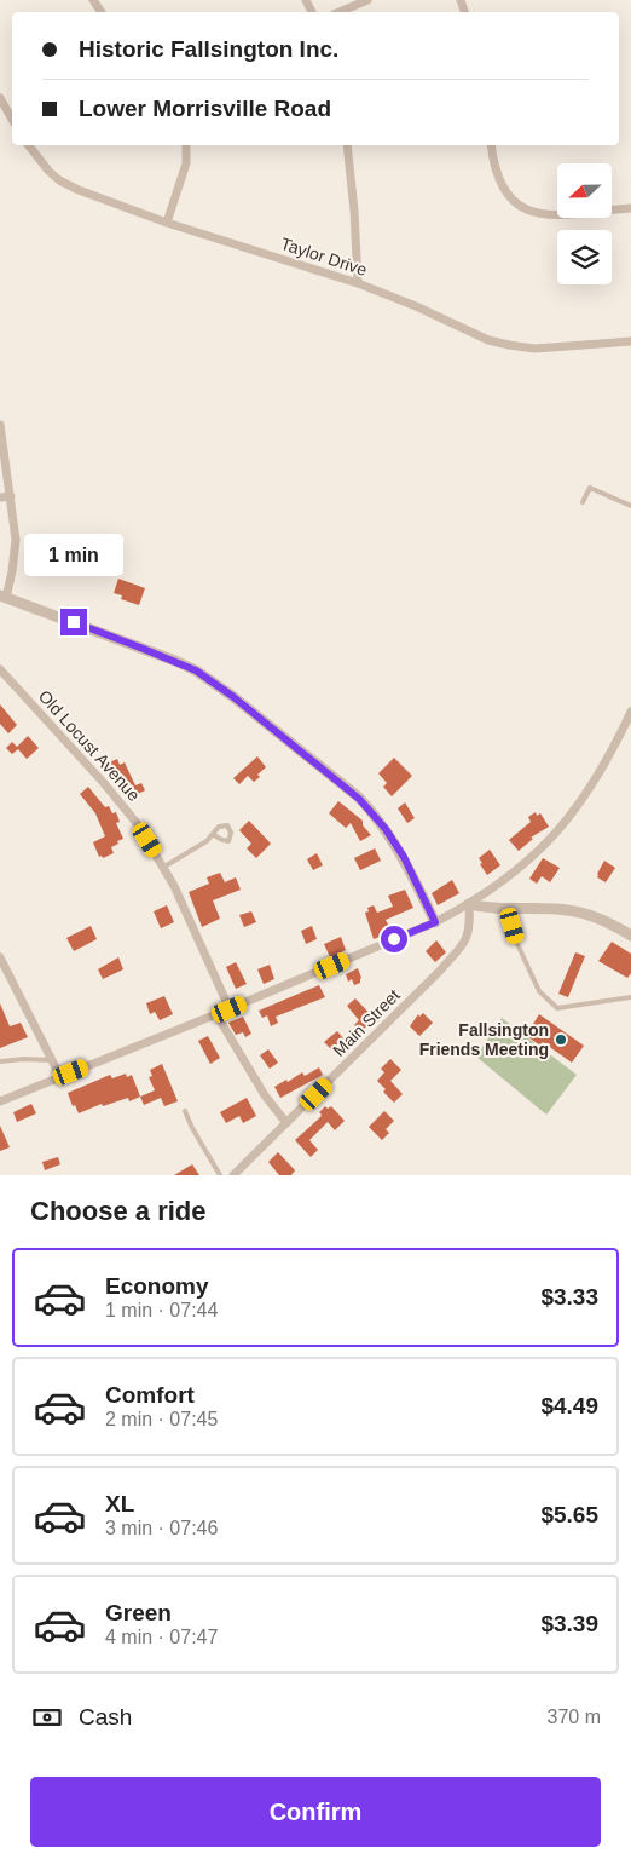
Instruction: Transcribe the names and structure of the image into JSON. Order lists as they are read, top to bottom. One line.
{"streets":{"street":["Taylor Drive","Old Locust Avenue","Main Street"]},"places":["Fallsington Friends Meeting"],"north":"left","page":{"banner":["Historic Fallsington Inc.","Lower Morrisville Road"],"bubble":"1 min","heading":"Choose a ride","list":[{"name":"Economy","note":"1 min · 07:44","value":"$3.33"},{"name":"Comfort","note":"2 min · 07:45","value":"$4.49"},{"name":"XL","note":"3 min · 07:46","value":"$5.65"},{"name":"Green","note":"4 min · 07:47","value":"$3.39"}],"pay":["Cash","370 m"],"buttons":"Confirm"}}
